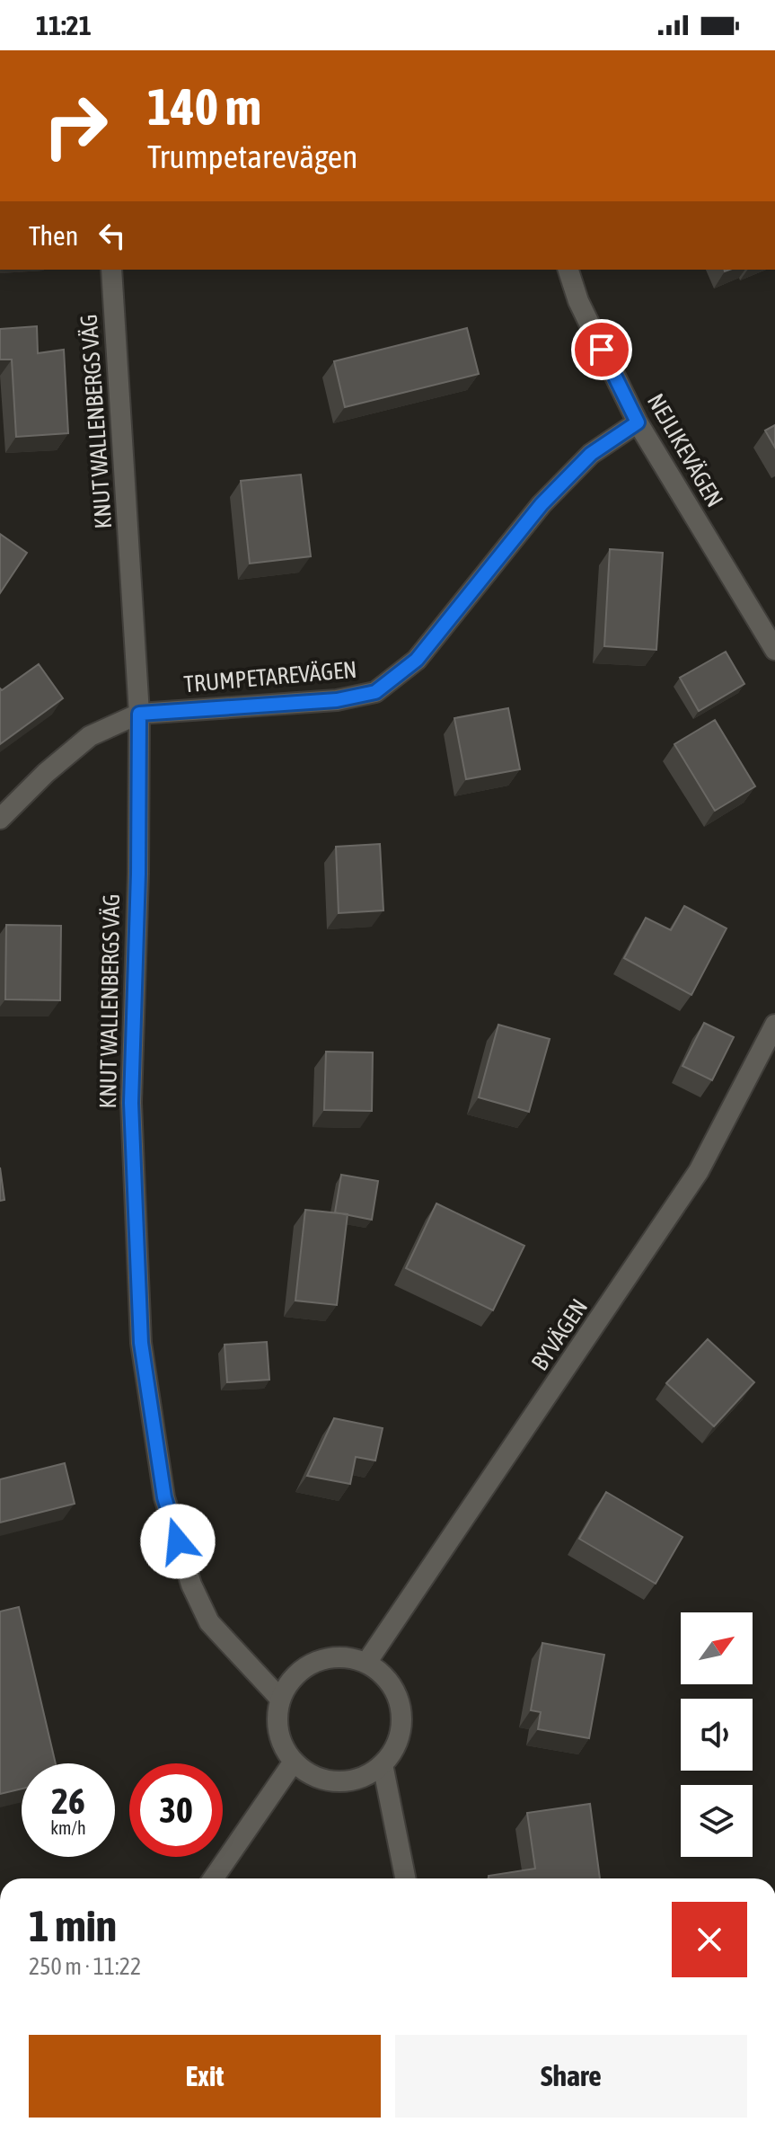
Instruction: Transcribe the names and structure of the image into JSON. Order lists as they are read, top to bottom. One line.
{"streets":{"street":["KNUT WALLENBERGS VÄG","NEJLIKEVÄGEN","TRUMPETAREVÄGEN","BYVÄGEN"]},"crossings":[["KNUT WALLENBERGS VÄG","TRUMPETAREVÄGEN"],["KNUT WALLENBERGS VÄG","BYVÄGEN"],["NEJLIKEVÄGEN","TRUMPETAREVÄGEN"]],"north":"top right","page":{"status":"11:21","turn":["140 m","Trumpetarevägen"],"then":"Then","speed":"26 km/h","limit":"30","heading":["1 min","250 m · 11:22"],"buttons":["Exit","Share"]}}
